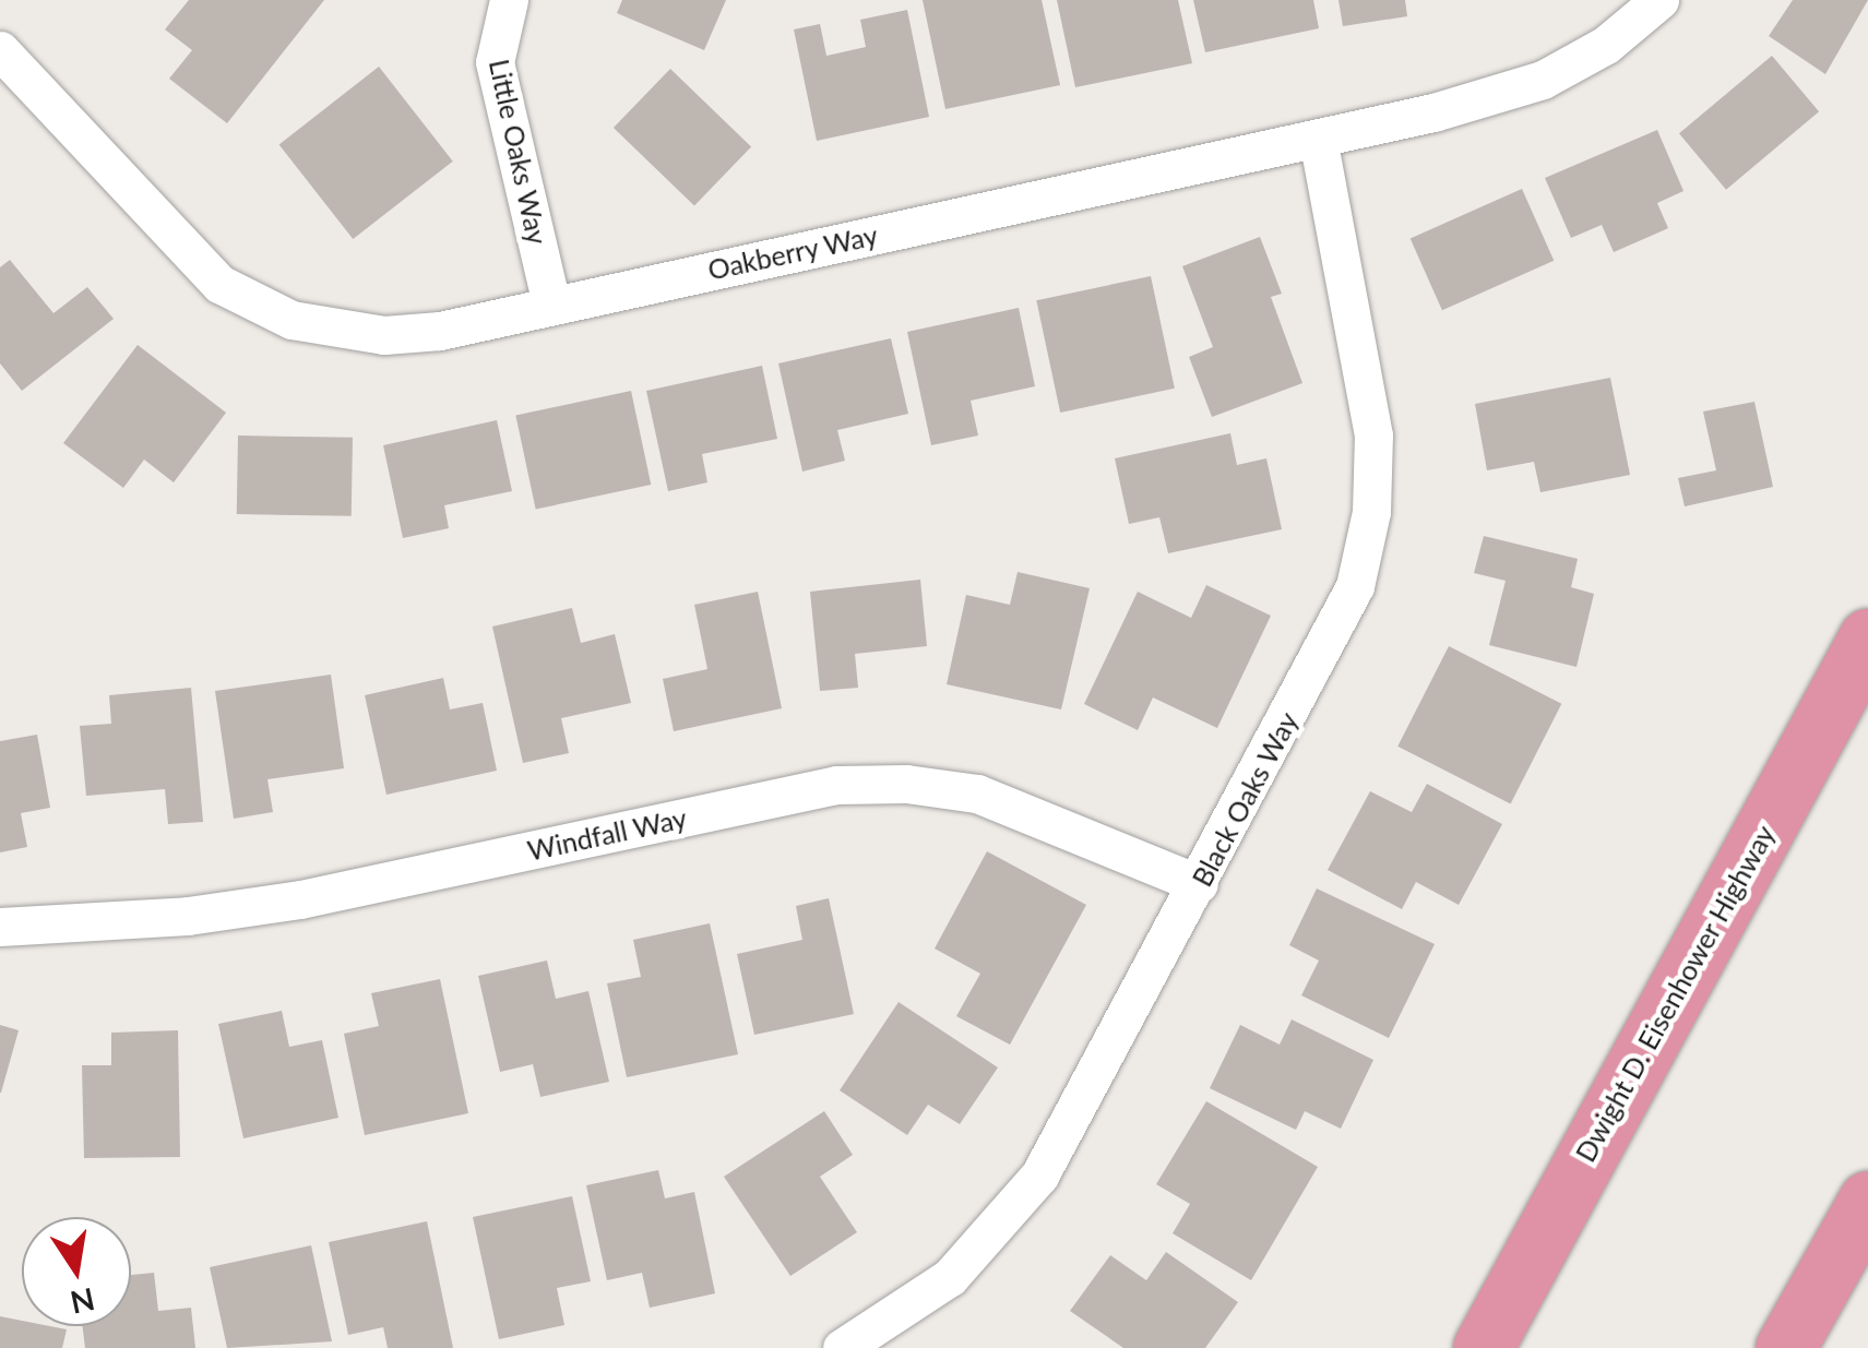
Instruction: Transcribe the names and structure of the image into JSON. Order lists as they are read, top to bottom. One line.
{"streets":{"highway":["Dwight D. Eisenhower Highway"],"street":["Little Oaks Way","Oakberry Way","Black Oaks Way","Windfall Way"]},"crossings":[["Little Oaks Way","Oakberry Way"],["Oakberry Way","Black Oaks Way"],["Black Oaks Way","Windfall Way"]],"north":"bottom"}
